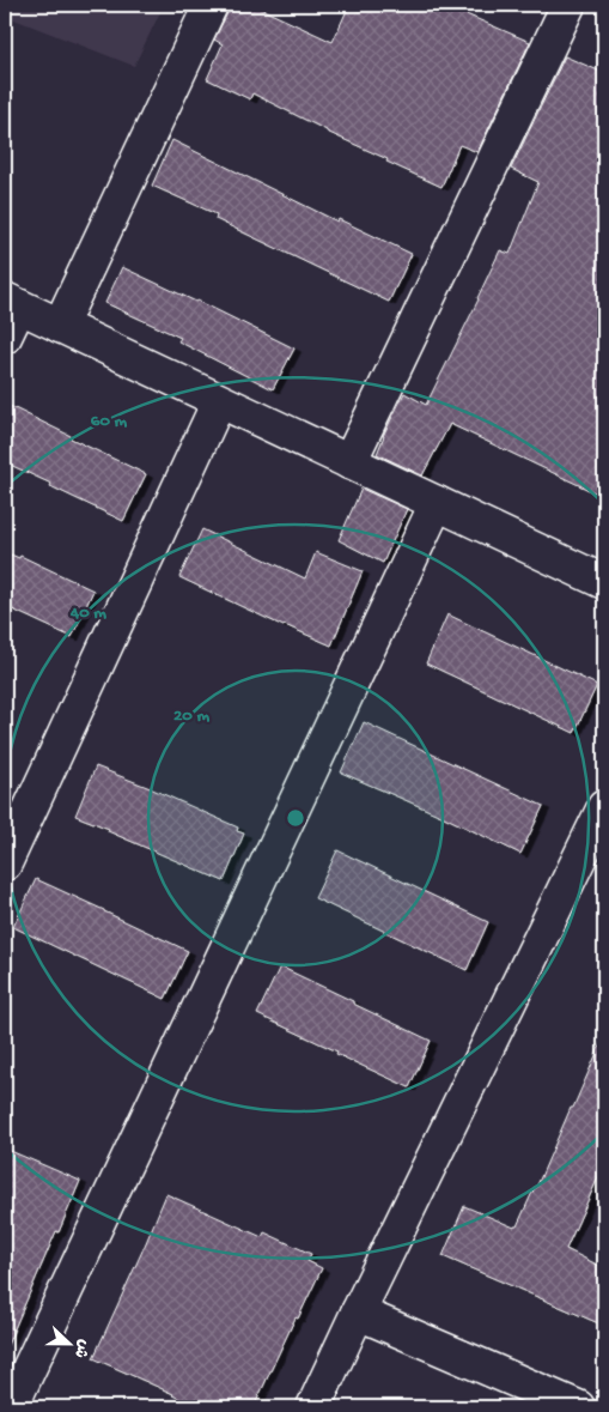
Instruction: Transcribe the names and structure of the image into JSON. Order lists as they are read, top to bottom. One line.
{"north":"right","rings":["60 m","40 m","20 m"]}
